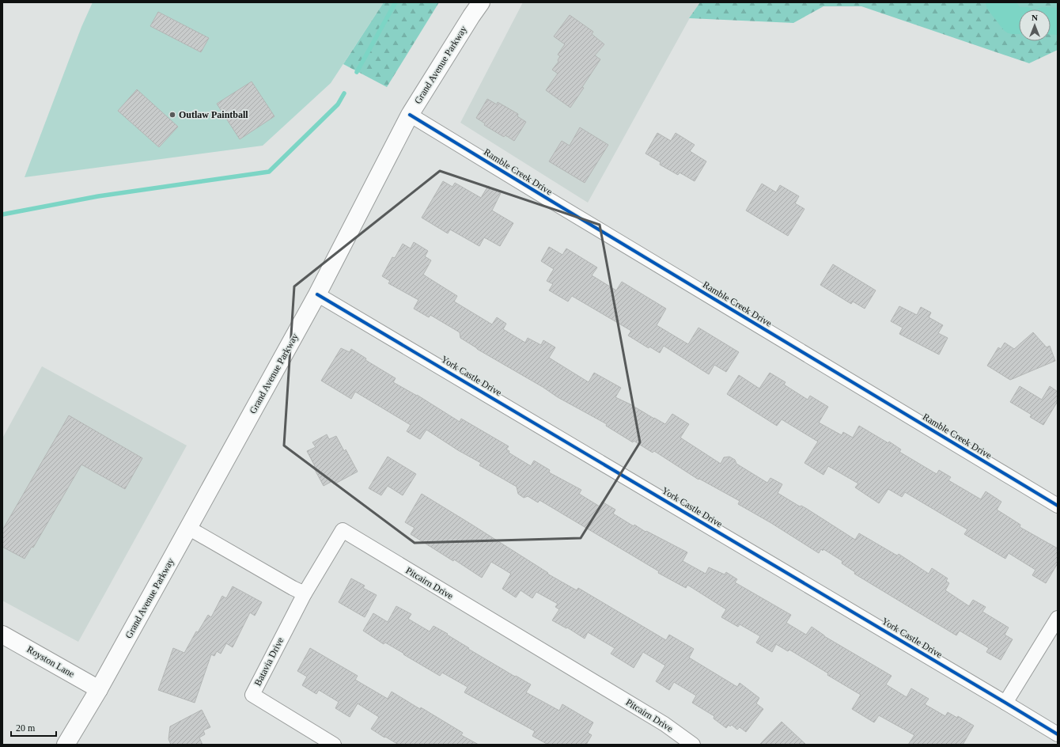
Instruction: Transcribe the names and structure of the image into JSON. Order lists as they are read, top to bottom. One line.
{"streets":{"main road":["Grand Avenue Parkway","Royston Lane"],"street":["Ramble Creek Drive","York Castle Drive","Pitcairn Drive","Batavia Drive"]},"crossings":[["Grand Avenue Parkway","Ramble Creek Drive"],["Grand Avenue Parkway","York Castle Drive"],["Grand Avenue Parkway","Royston Lane"],["Pitcairn Drive","Batavia Drive"]],"places":["Outlaw Paintball"],"scale_bar":"20 m","north":"top"}
